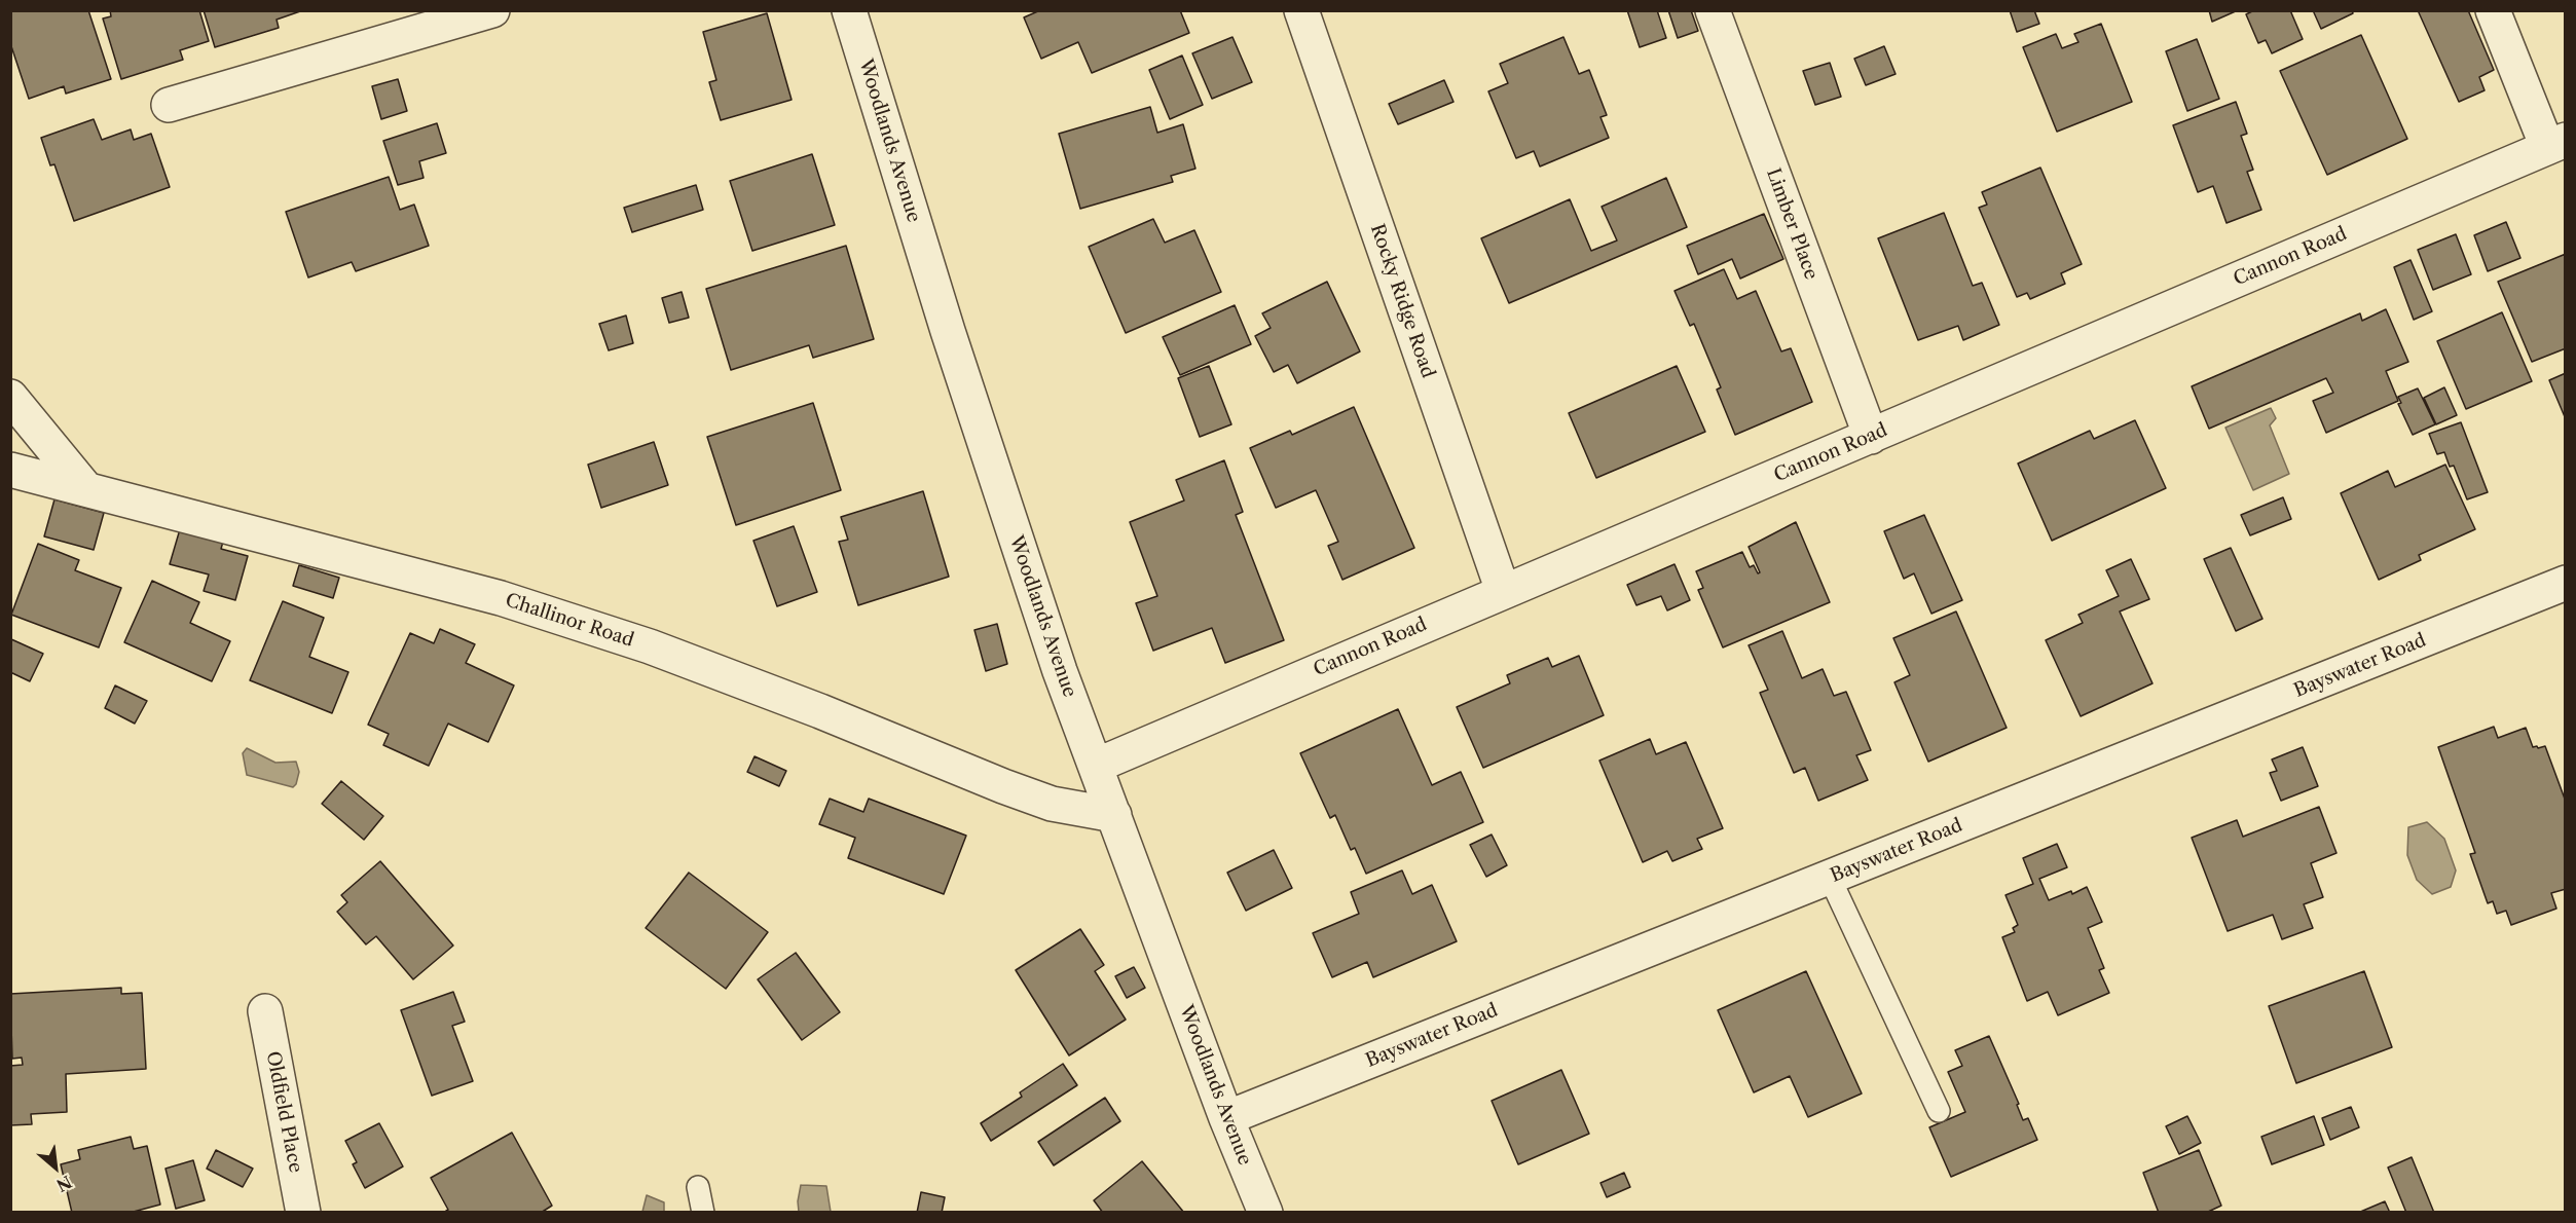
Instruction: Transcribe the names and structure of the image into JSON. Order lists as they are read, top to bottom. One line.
{"streets":{"street":["Woodlands Avenue","Limber Place","Cannon Road","Rocky Ridge Road","Challinor Road","Bayswater Road","Oldfield Place"]},"crossings":[["Woodlands Avenue","Cannon Road"],["Woodlands Avenue","Challinor Road"],["Woodlands Avenue","Bayswater Road"],["Limber Place","Cannon Road"],["Cannon Road","Rocky Ridge Road"]],"north":"bottom right"}
